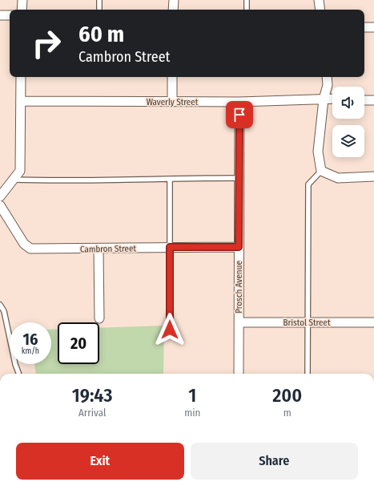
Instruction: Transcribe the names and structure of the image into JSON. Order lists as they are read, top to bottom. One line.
{"streets":{"street":["Waverly Street","Cambron Street","Prosch Avenue","Bristol Street"]},"crossings":[["Waverly Street","Prosch Avenue"],["Cambron Street","Prosch Avenue"],["Prosch Avenue","Bristol Street"]],"page":{"turn":["60 m","Cambron Street"],"speed":"16 km/h","limit":"20","eta":["19:43","Arrival","1","min","200","m"],"buttons":["Exit","Share"]}}
